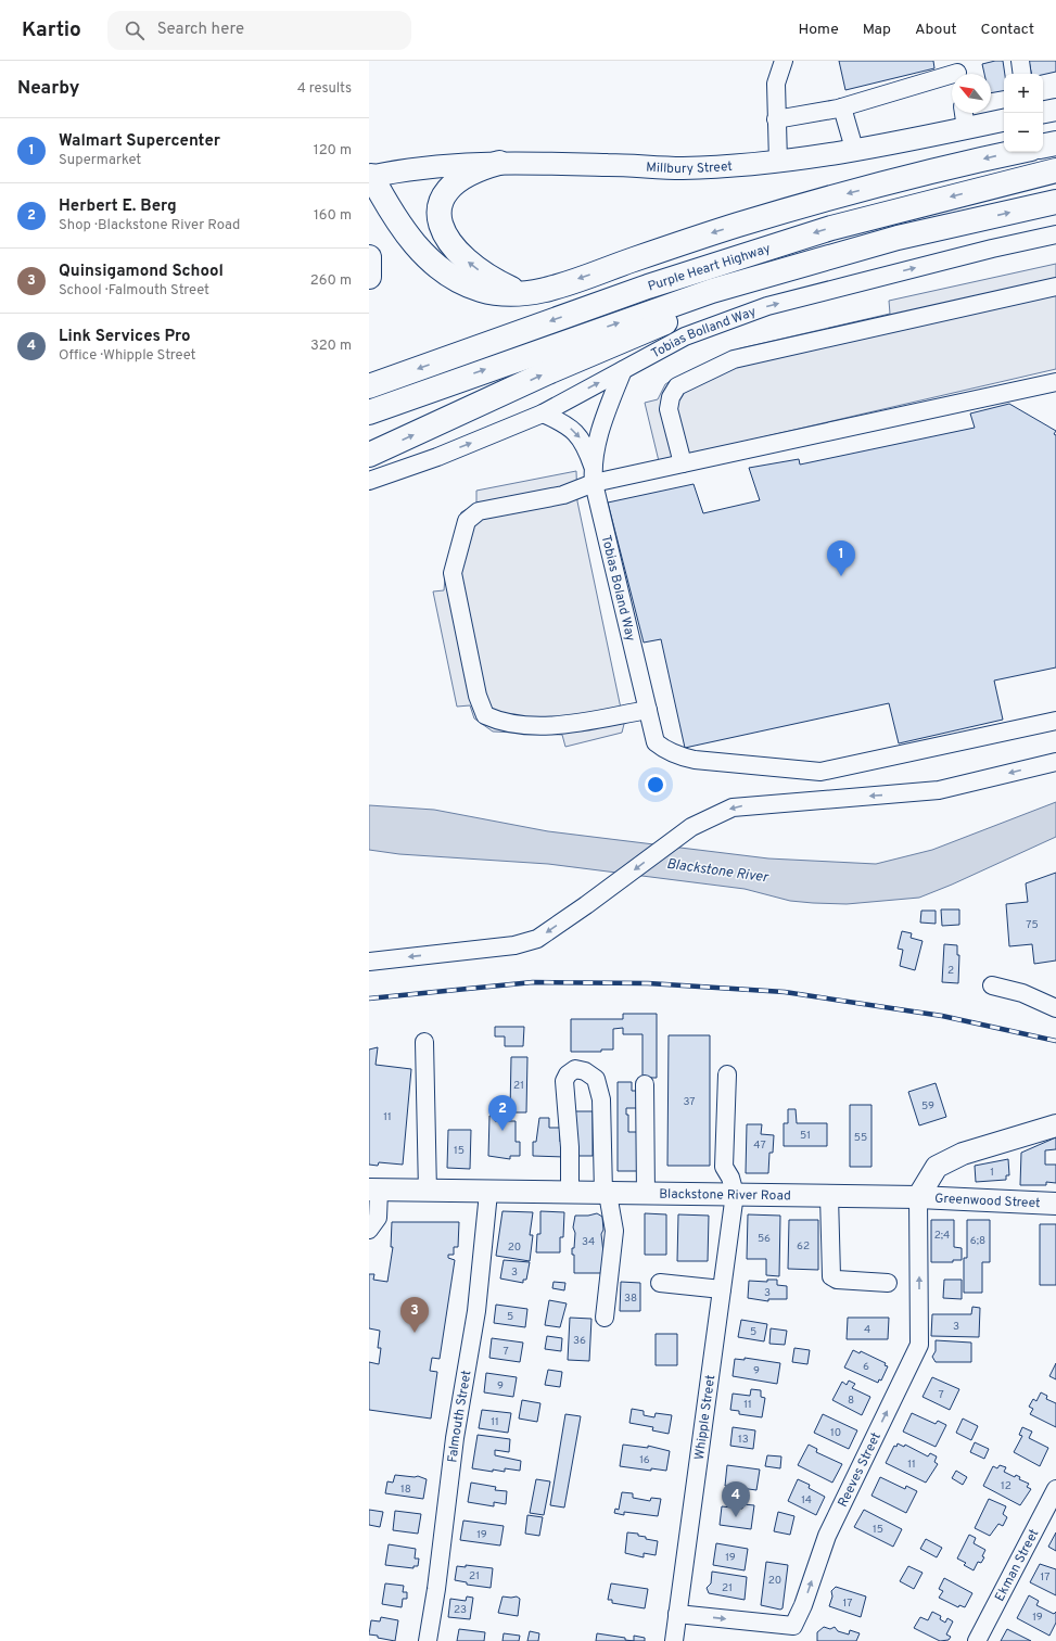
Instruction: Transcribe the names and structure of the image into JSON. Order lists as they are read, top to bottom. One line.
{"streets":{"highway":["Purple Heart Highway"],"main road":["Millbury Street","Blackstone River Road","Greenwood Street"],"street":["Tobias Bolland Way","Tobias Boland Way","Falmouth Street","Whipple Street","Reeves Street","Ekman Street"]},"crossings":[["Tobias Bolland Way","Tobias Boland Way"],["Blackstone River Road","Greenwood Street"],["Blackstone River Road","Falmouth Street"],["Blackstone River Road","Whipple Street"],["Blackstone River Road","Reeves Street"],["Greenwood Street","Reeves Street"],["Whipple Street","Reeves Street"]],"one_way":["Reeves Street"],"water":["Blackstone River"],"house_numbers":["75","2","21","37","59","11","51","55","47","15","1","2;4","56","6;8","34","62","20","3","3","38","5","3","4","5","36","7","6","9","9","7","8","11","11","10","13","16","11","12","18","14","15","19","19","21","17","20","21","17","23","19"],"north":"top left","page":{"header":"Kartio","search":"Search here","nav":["Home","Map","About","Contact"],"heading":["Nearby","4 results"],"map_buttons":["+","−"],"list":[{"mark":"1","name":"Walmart Supercenter","note":"Supermarket","value":"120 m"},{"mark":"2","name":"Herbert E. Berg","note":"Shop · Blackstone River Road","value":"160 m"},{"mark":"3","name":"Quinsigamond School","note":"School · Falmouth Street","value":"260 m"},{"mark":"4","name":"Link Services Pro","note":"Office · Whipple Street","value":"320 m"}],"pins":["1","2","3","4"]}}
